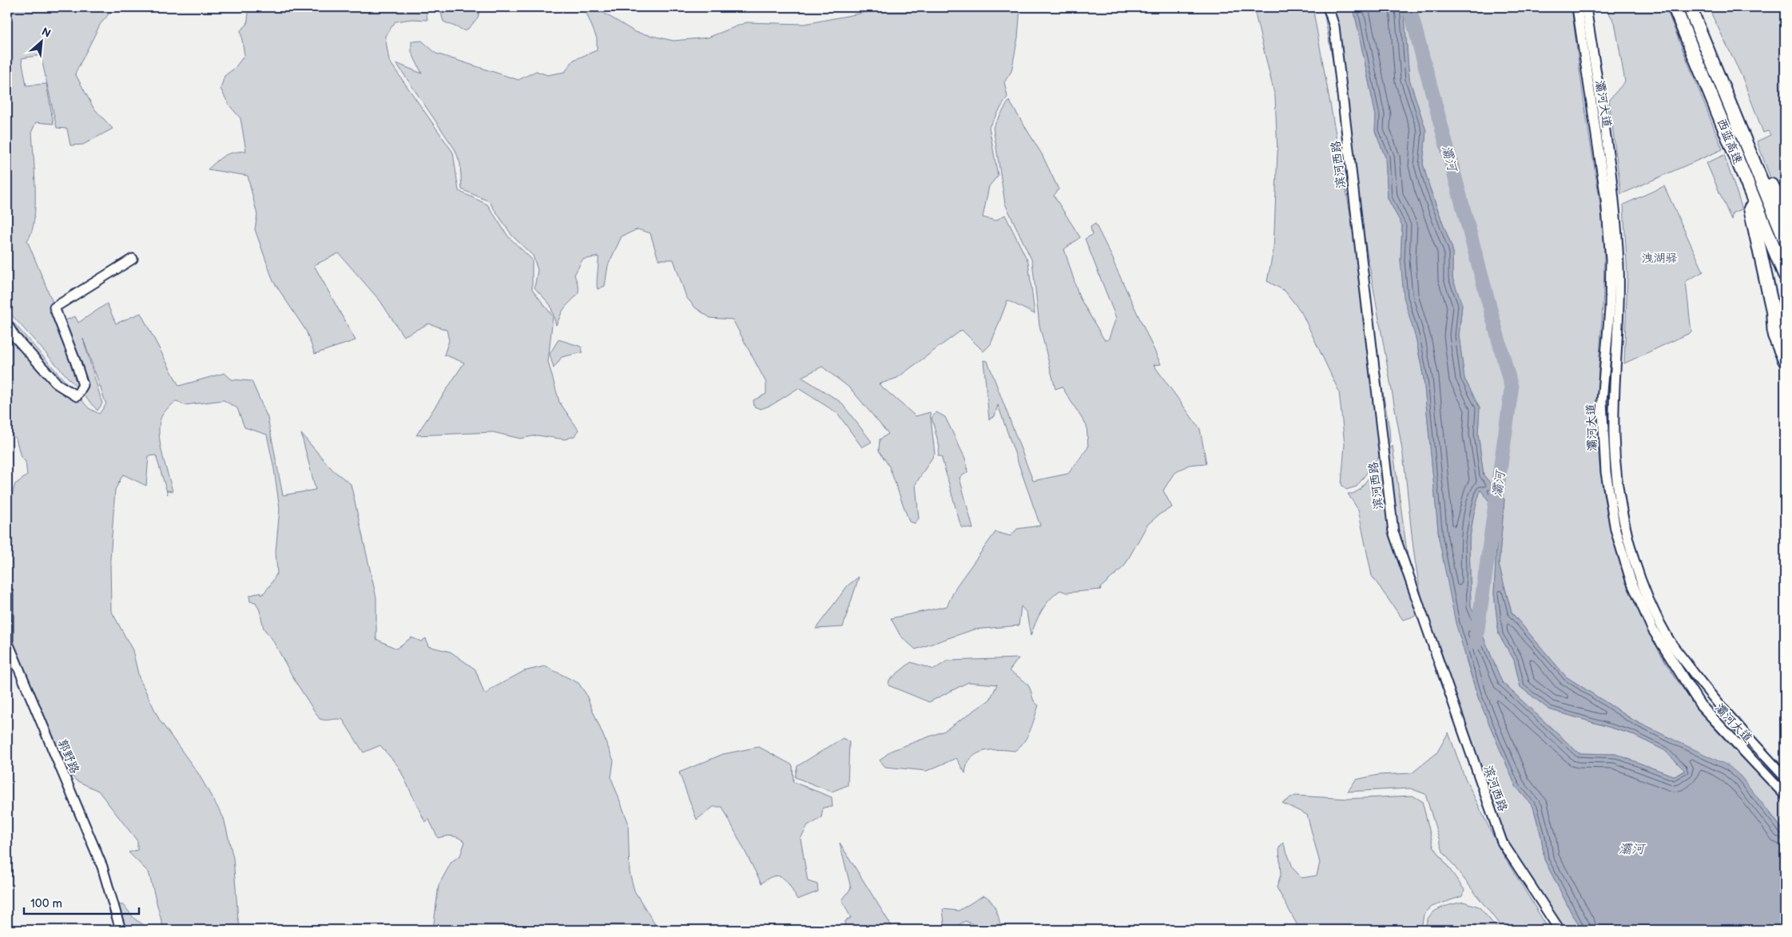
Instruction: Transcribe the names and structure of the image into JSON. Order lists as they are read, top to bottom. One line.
{"streets":{"highway":["西蓝高速"],"street":["灞河大道","滨河西路","郭野路"]},"water":["灞河"],"parks":["洩湖驿"],"scale_bar":"100 m","north":"top right"}
